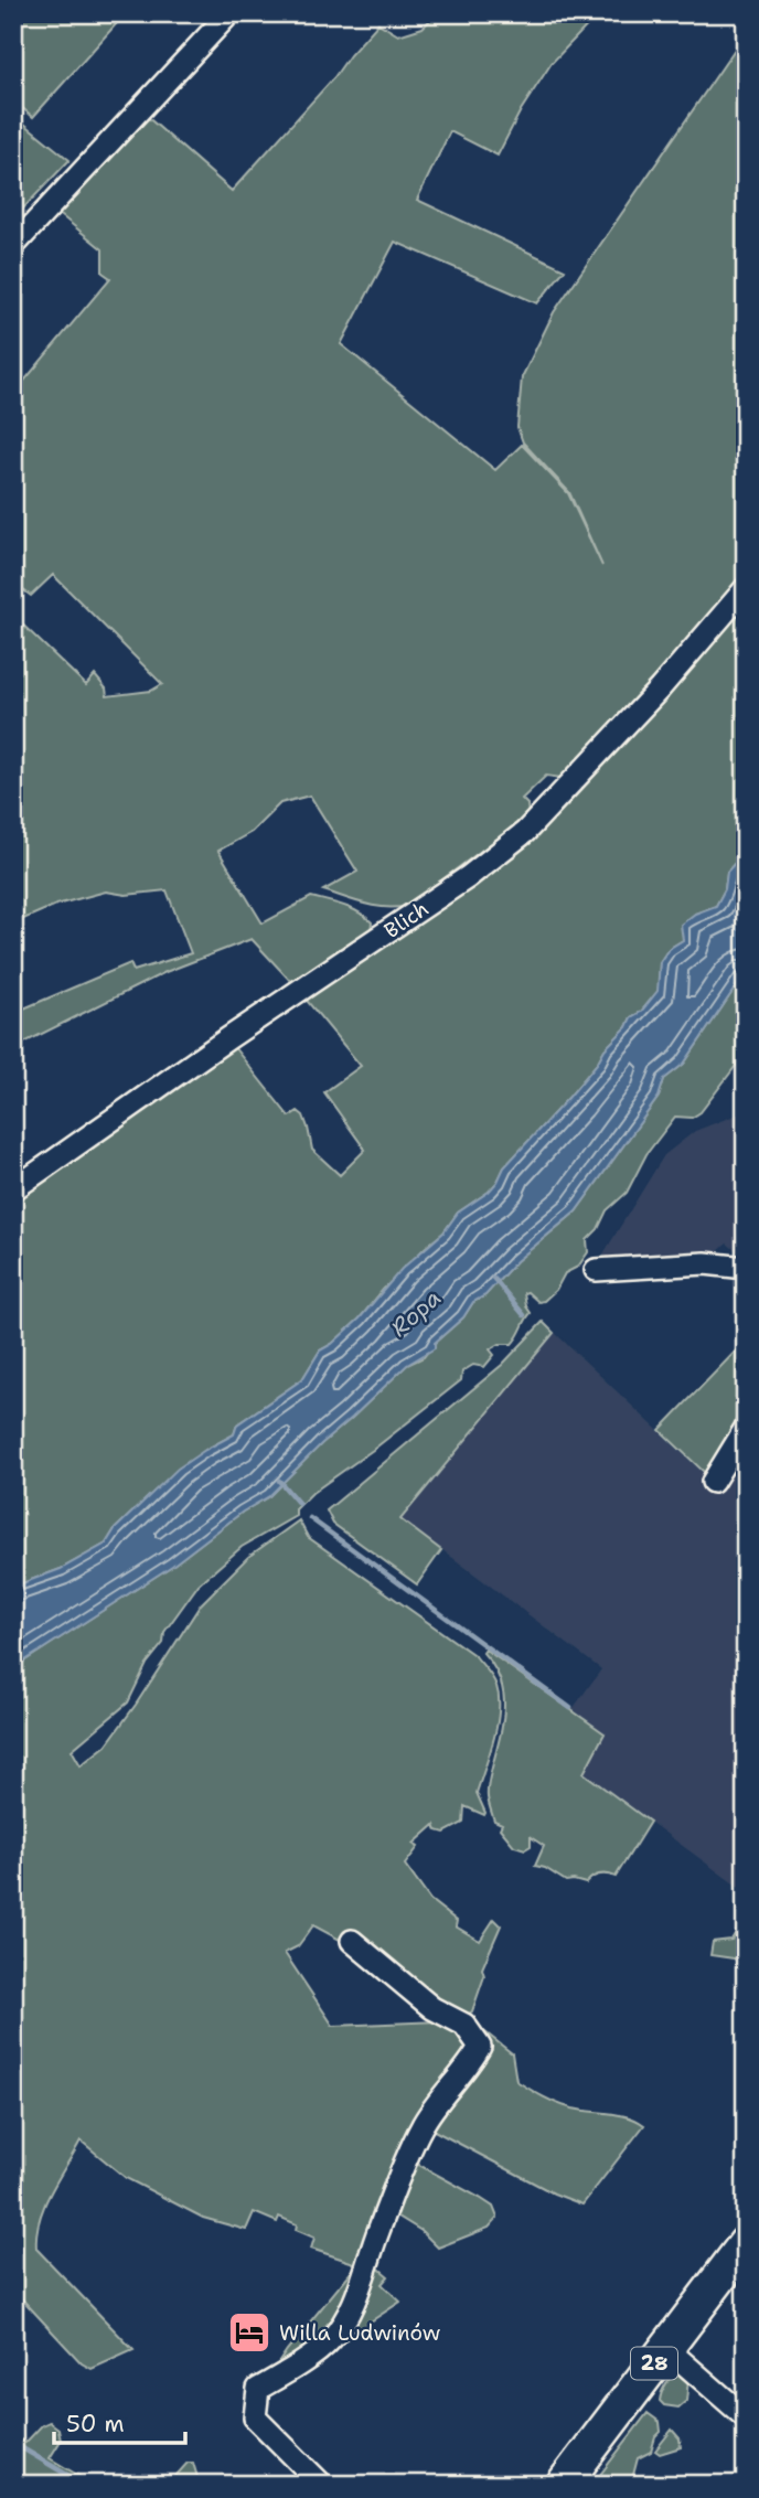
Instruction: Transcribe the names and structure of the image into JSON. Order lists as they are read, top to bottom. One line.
{"streets":{"main road":["28"],"street":["Blich"]},"water":["Ropa"],"places":{"hotel":["Willa Ludwinów"]},"scale_bar":"50 m"}
